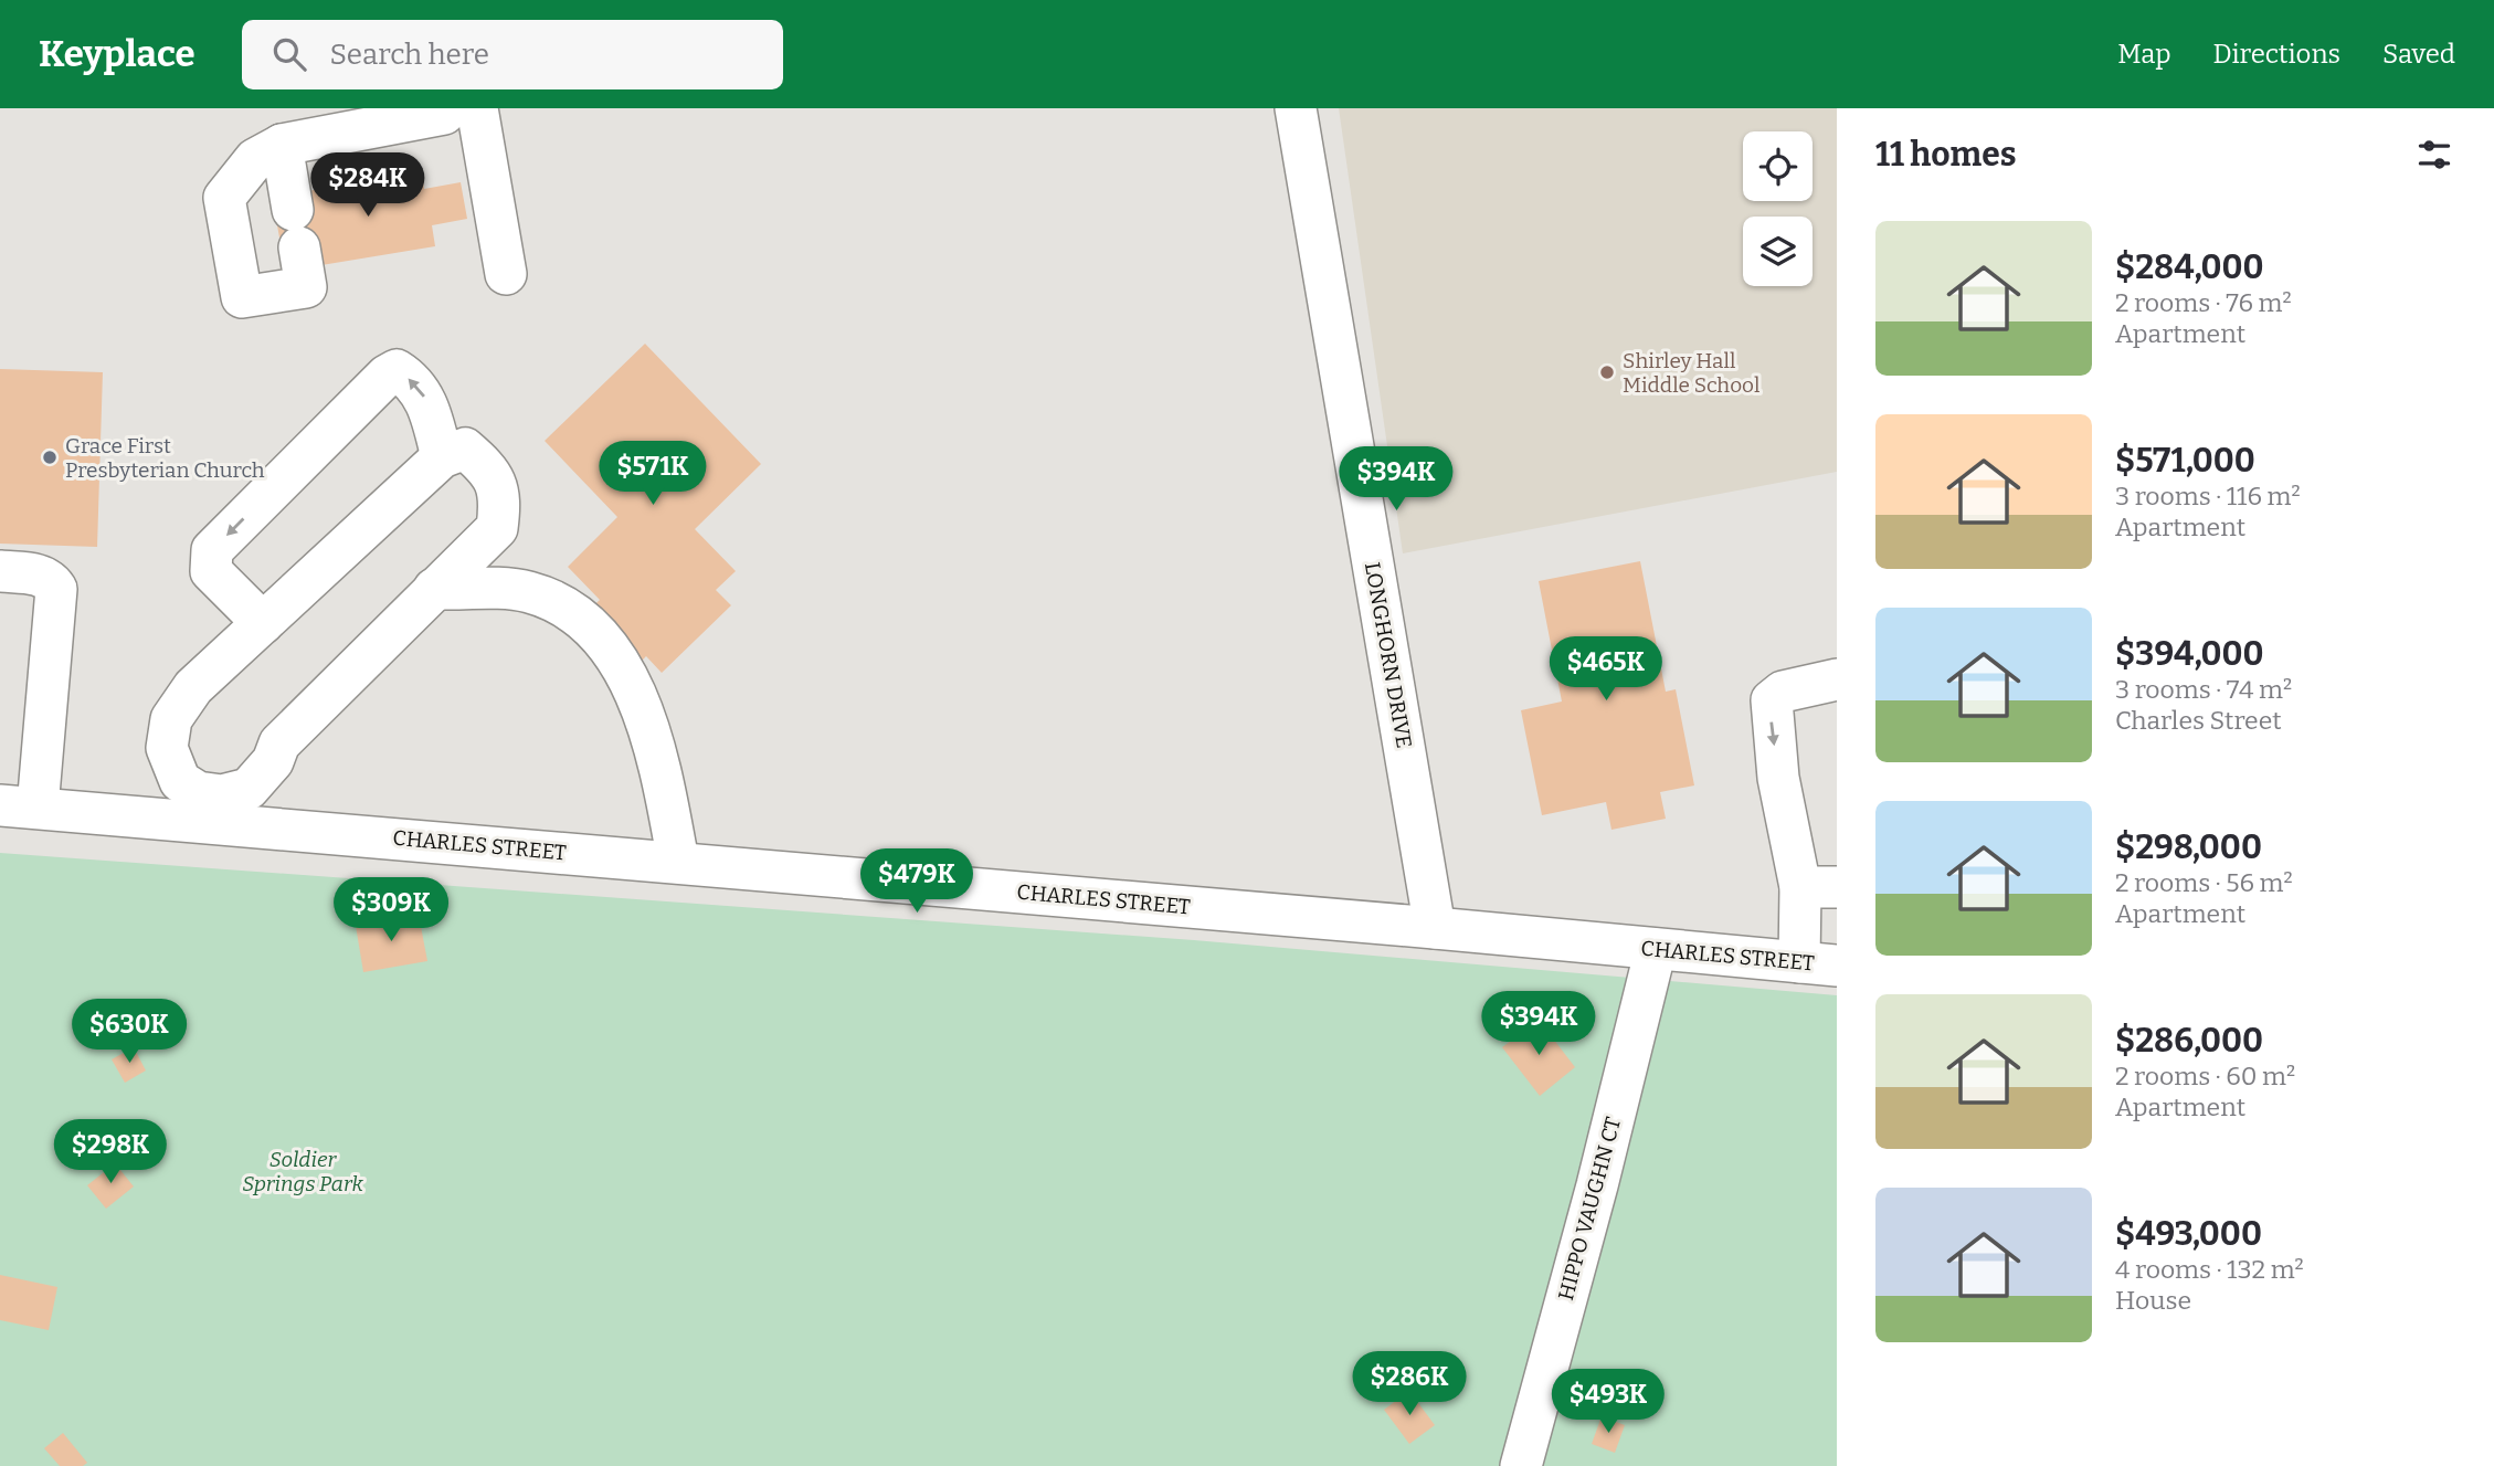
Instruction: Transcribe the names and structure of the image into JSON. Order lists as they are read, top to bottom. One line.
{"streets":{"street":["LONGHORN DRIVE","CHARLES STREET","HIPPO VAUGHN CT"]},"crossings":[["LONGHORN DRIVE","CHARLES STREET"],["CHARLES STREET","HIPPO VAUGHN CT"]],"parks":["Soldier Springs Park"],"places":["Shirley Hall Middle School","Grace First Presbyterian Church"],"page":{"header":"Keyplace","search":"Search here","nav":["Map","Directions","Saved"],"heading":"11 homes","price":["$284K","$571K","$394K","$465K","$479K","$309K","$394K","$630K","$298K","$286K","$493K"],"list":[{"name":"$284,000","note":"2 rooms · 76 m² · Apartment"},{"name":"$571,000","note":"3 rooms · 116 m² · Apartment"},{"name":"$394,000","note":"3 rooms · 74 m² · Charles Street"},{"name":"$298,000","note":"2 rooms · 56 m² · Apartment"},{"name":"$286,000","note":"2 rooms · 60 m² · Apartment"},{"name":"$493,000","note":"4 rooms · 132 m² · House"}]}}
